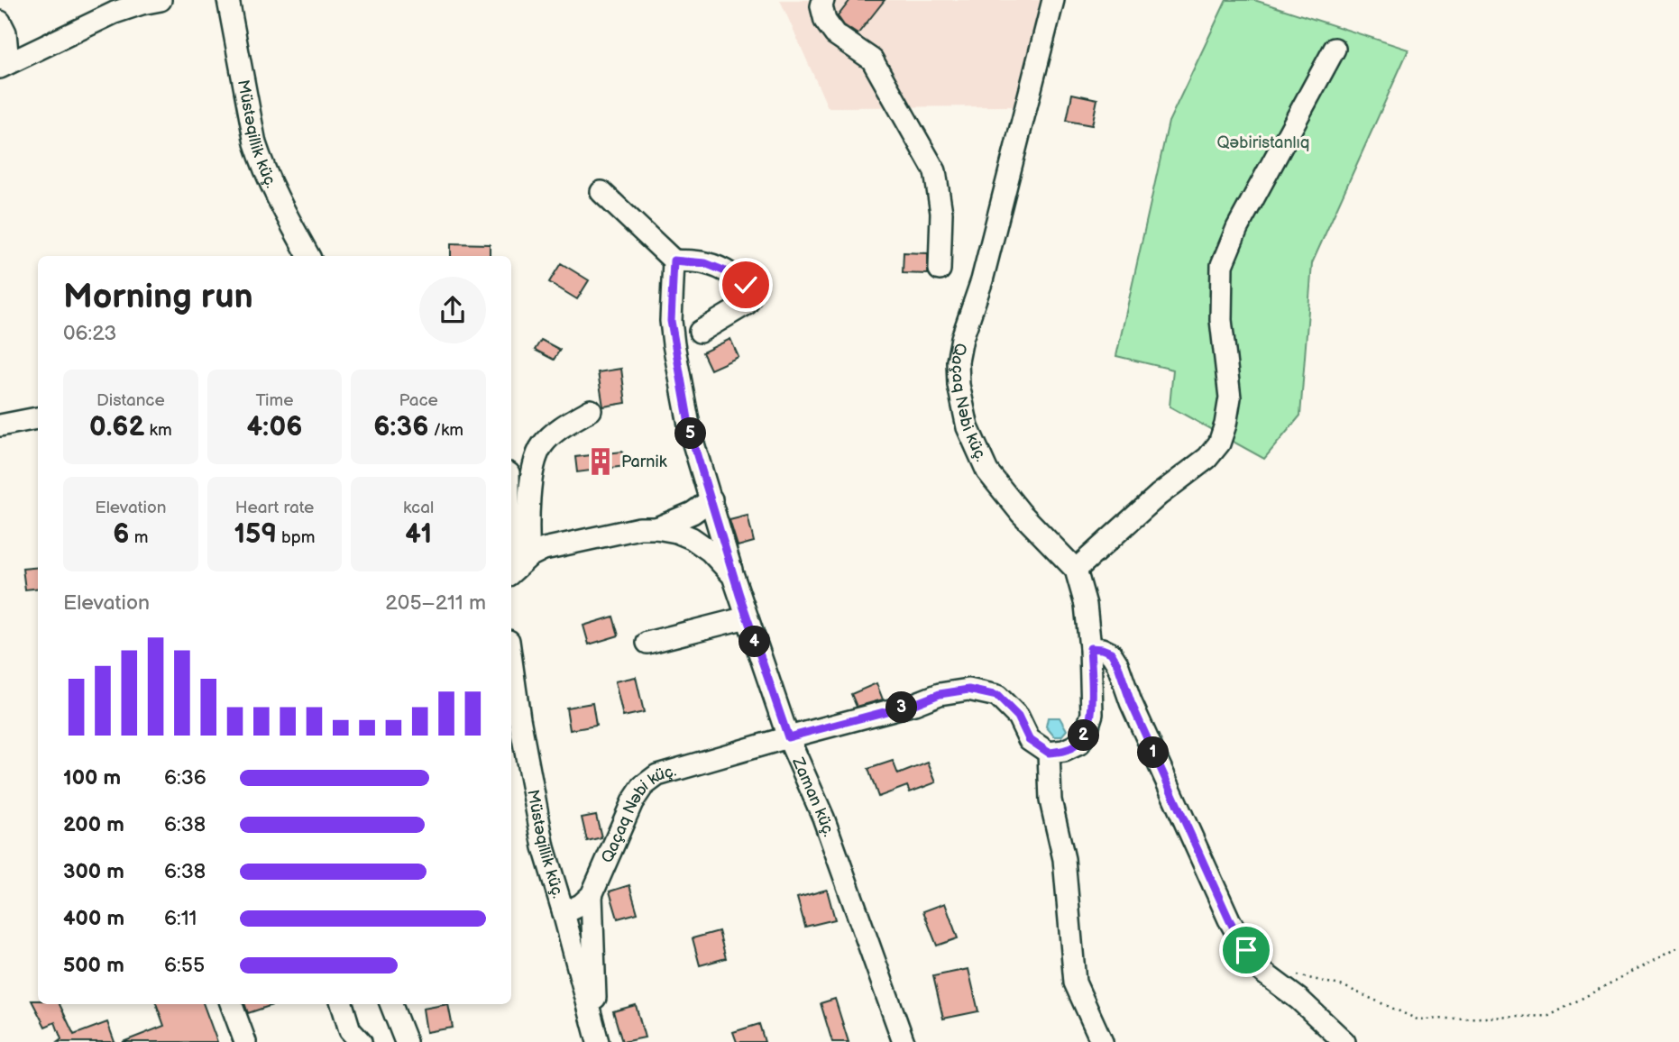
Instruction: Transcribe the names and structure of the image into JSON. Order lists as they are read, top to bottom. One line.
{"streets":{"street":["Müstəqillik küç.","Qaçaq Nəbi küç.","Zaman küç."]},"crossings":[["Qaçaq Nəbi küç.","Zaman küç."]],"parks":["Qəbiristanlıq"],"places":{"building":["Parnik"]},"page":{"heading":["Morning run","06:23"],"stats":[["Distance","0.62 km"],["Time","4:06"],["Pace","6:36 /km"],["Elevation","6 m"],["Heart rate","159 bpm"],["kcal","41"]],"pins":["5","4","3","2","1"],"chart":["Elevation","205–211 m"],"list":[{"name":"100 m","note":"6:36"},{"name":"200 m","note":"6:38"},{"name":"300 m","note":"6:38"},{"name":"400 m","note":"6:11"},{"name":"500 m","note":"6:55"}]}}
